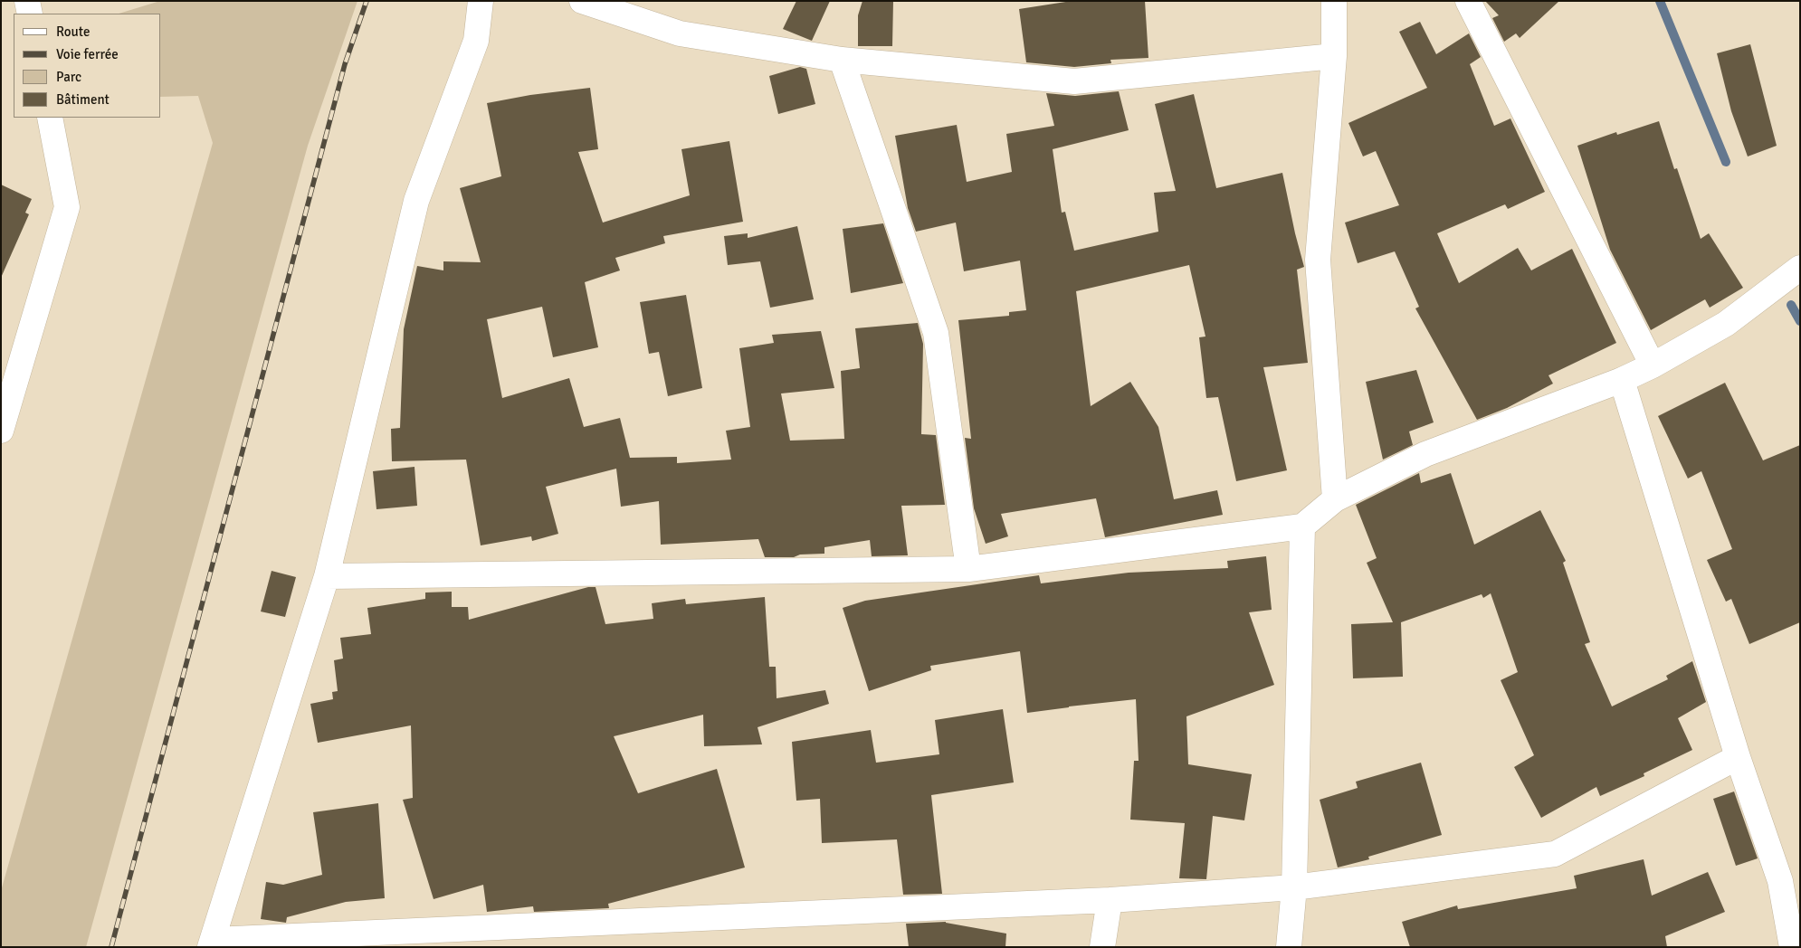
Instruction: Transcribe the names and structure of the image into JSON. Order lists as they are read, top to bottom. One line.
{"legend":["Route","Voie ferrée","Parc","Bâtiment"]}
